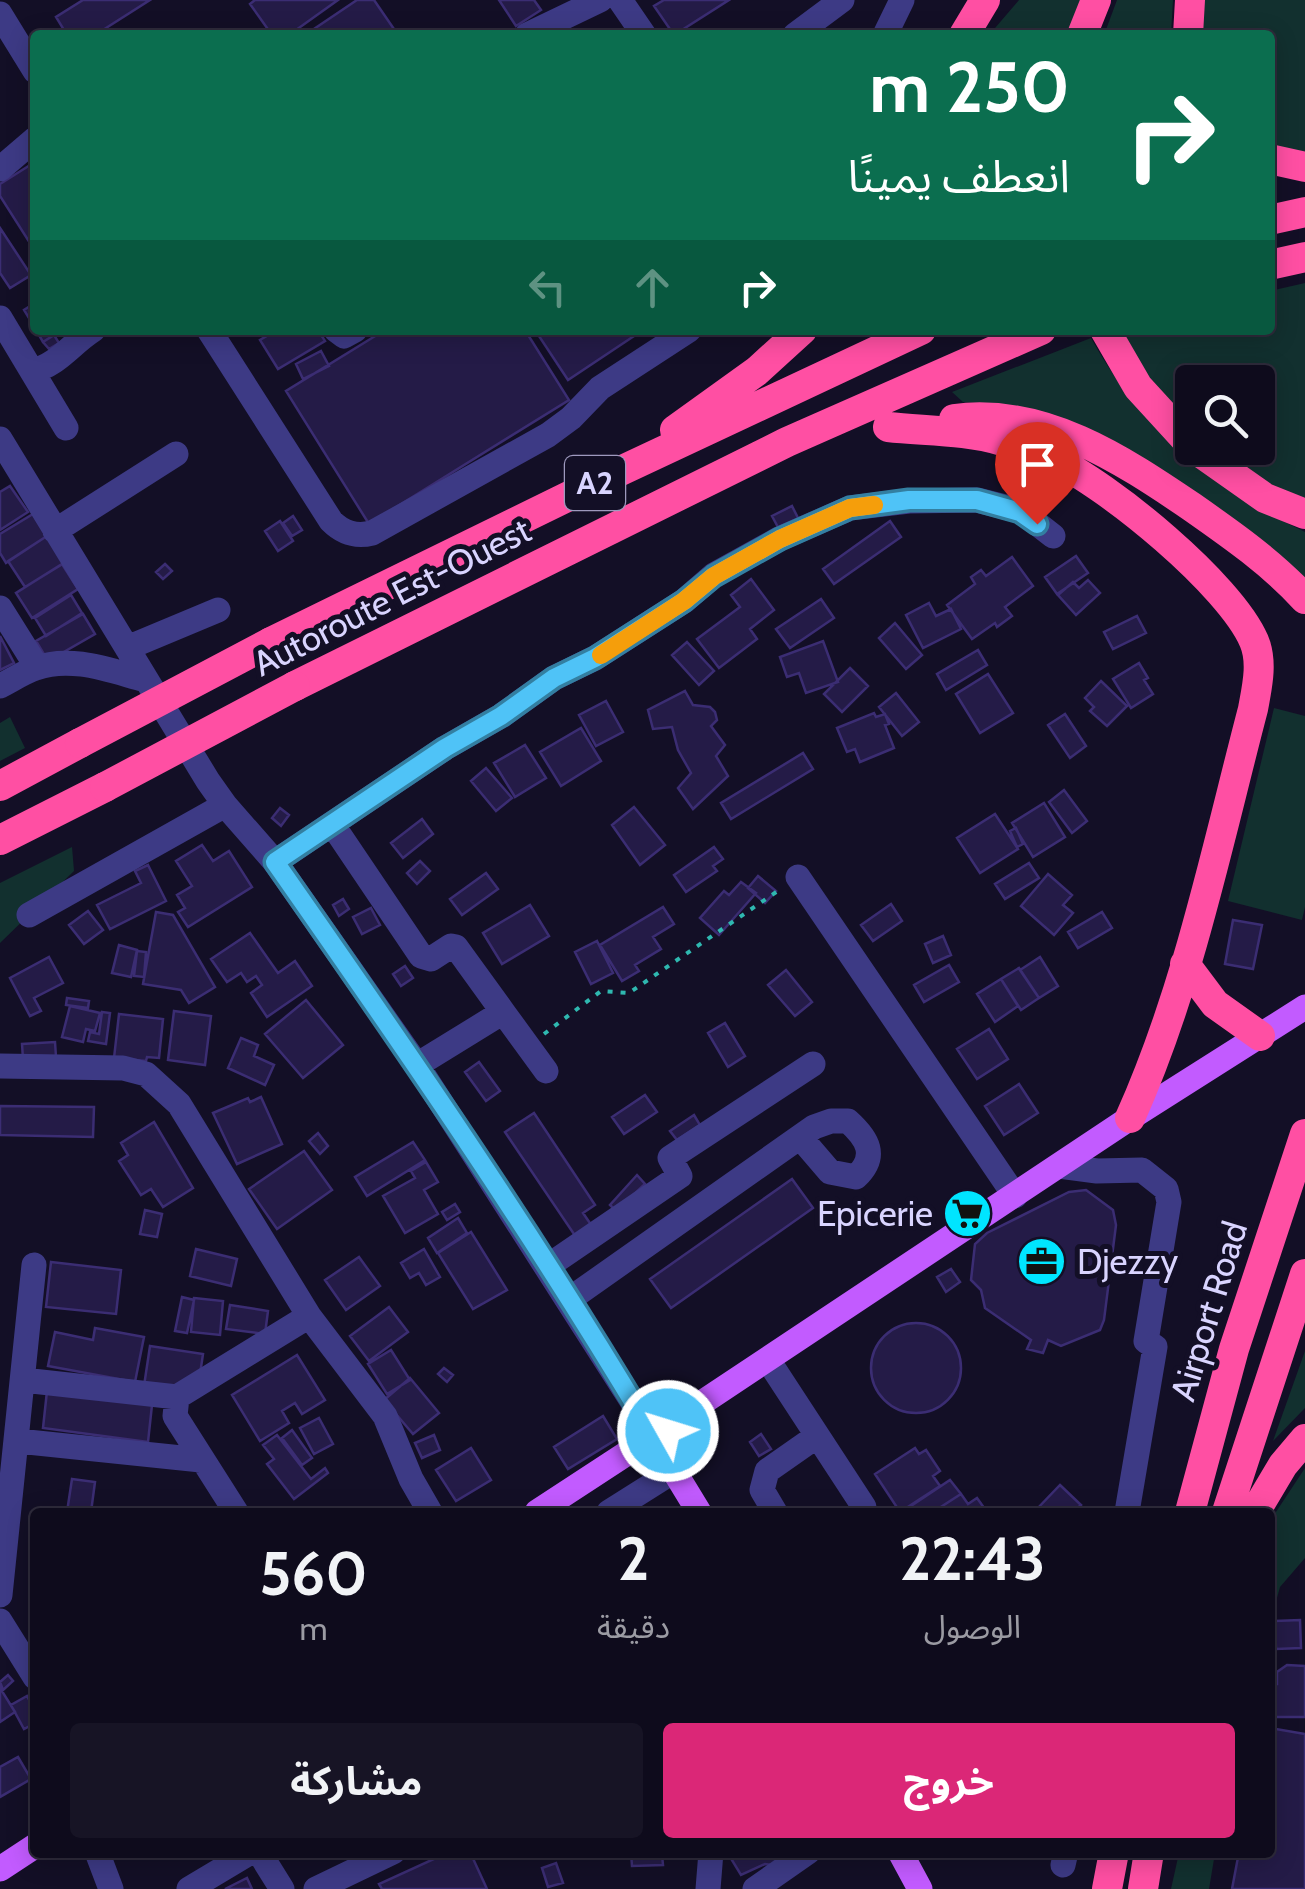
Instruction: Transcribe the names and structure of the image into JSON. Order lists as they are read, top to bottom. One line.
{"streets":{"highway":["A2","Autoroute Est-Ouest","Airport Road"]},"places":{"supermarket":["Epicerie"],"office":["Djezzy"]},"page":{"turn":["250 m","انعطف يمينًا"],"eta":["22:43","الوصول","2","دقيقة","560","m"],"buttons":["خروج","مشاركة"]}}
